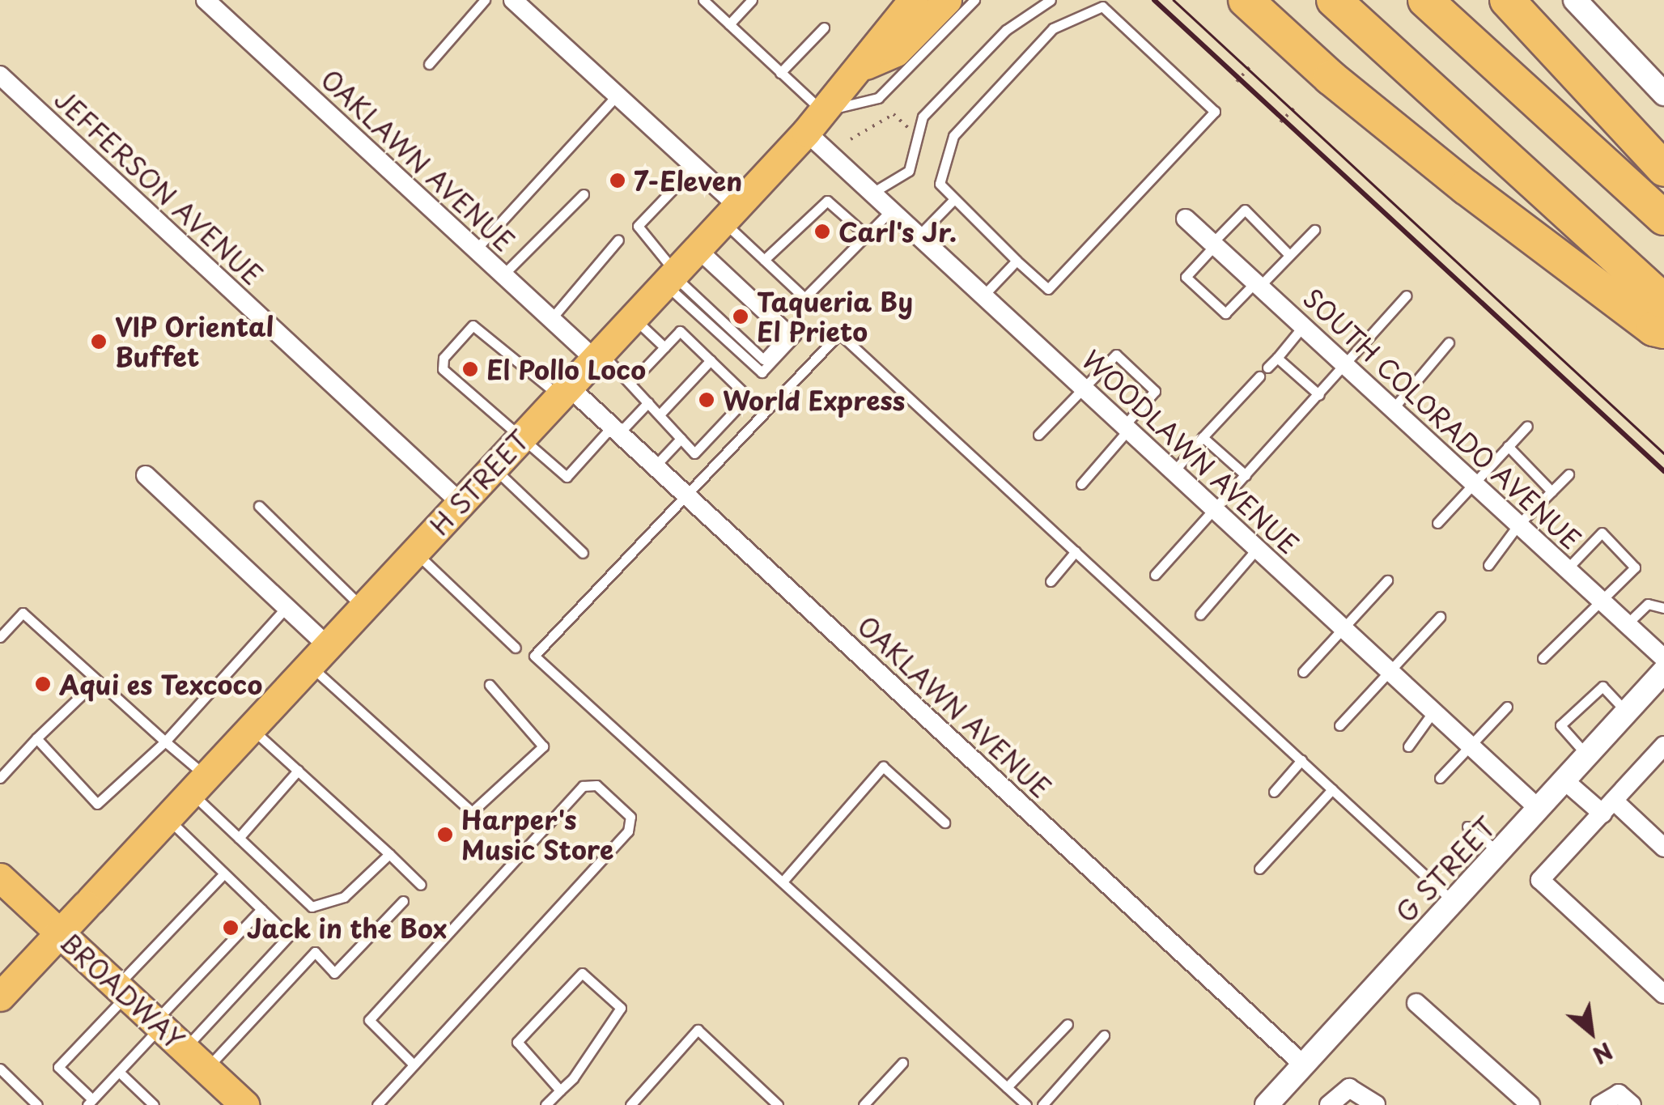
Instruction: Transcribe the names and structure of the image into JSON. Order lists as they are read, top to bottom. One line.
{"streets":{"main road":["H STREET","BROADWAY"],"street":["OAKLAWN AVENUE","JEFFERSON AVENUE","SOUTH COLORADO AVENUE","WOODLAWN AVENUE","G STREET"]},"crossings":[["OAKLAWN AVENUE","H STREET"],["OAKLAWN AVENUE","G STREET"],["JEFFERSON AVENUE","H STREET"],["WOODLAWN AVENUE","H STREET"],["WOODLAWN AVENUE","G STREET"],["H STREET","BROADWAY"]],"places":["7-Eleven","Carl's Jr.","Taqueria By El Prieto","VIP Oriental Buffet","El Pollo Loco","World Express","Aqui es Texcoco","Harper's Music Store","Jack in the Box"],"north":"bottom right"}
